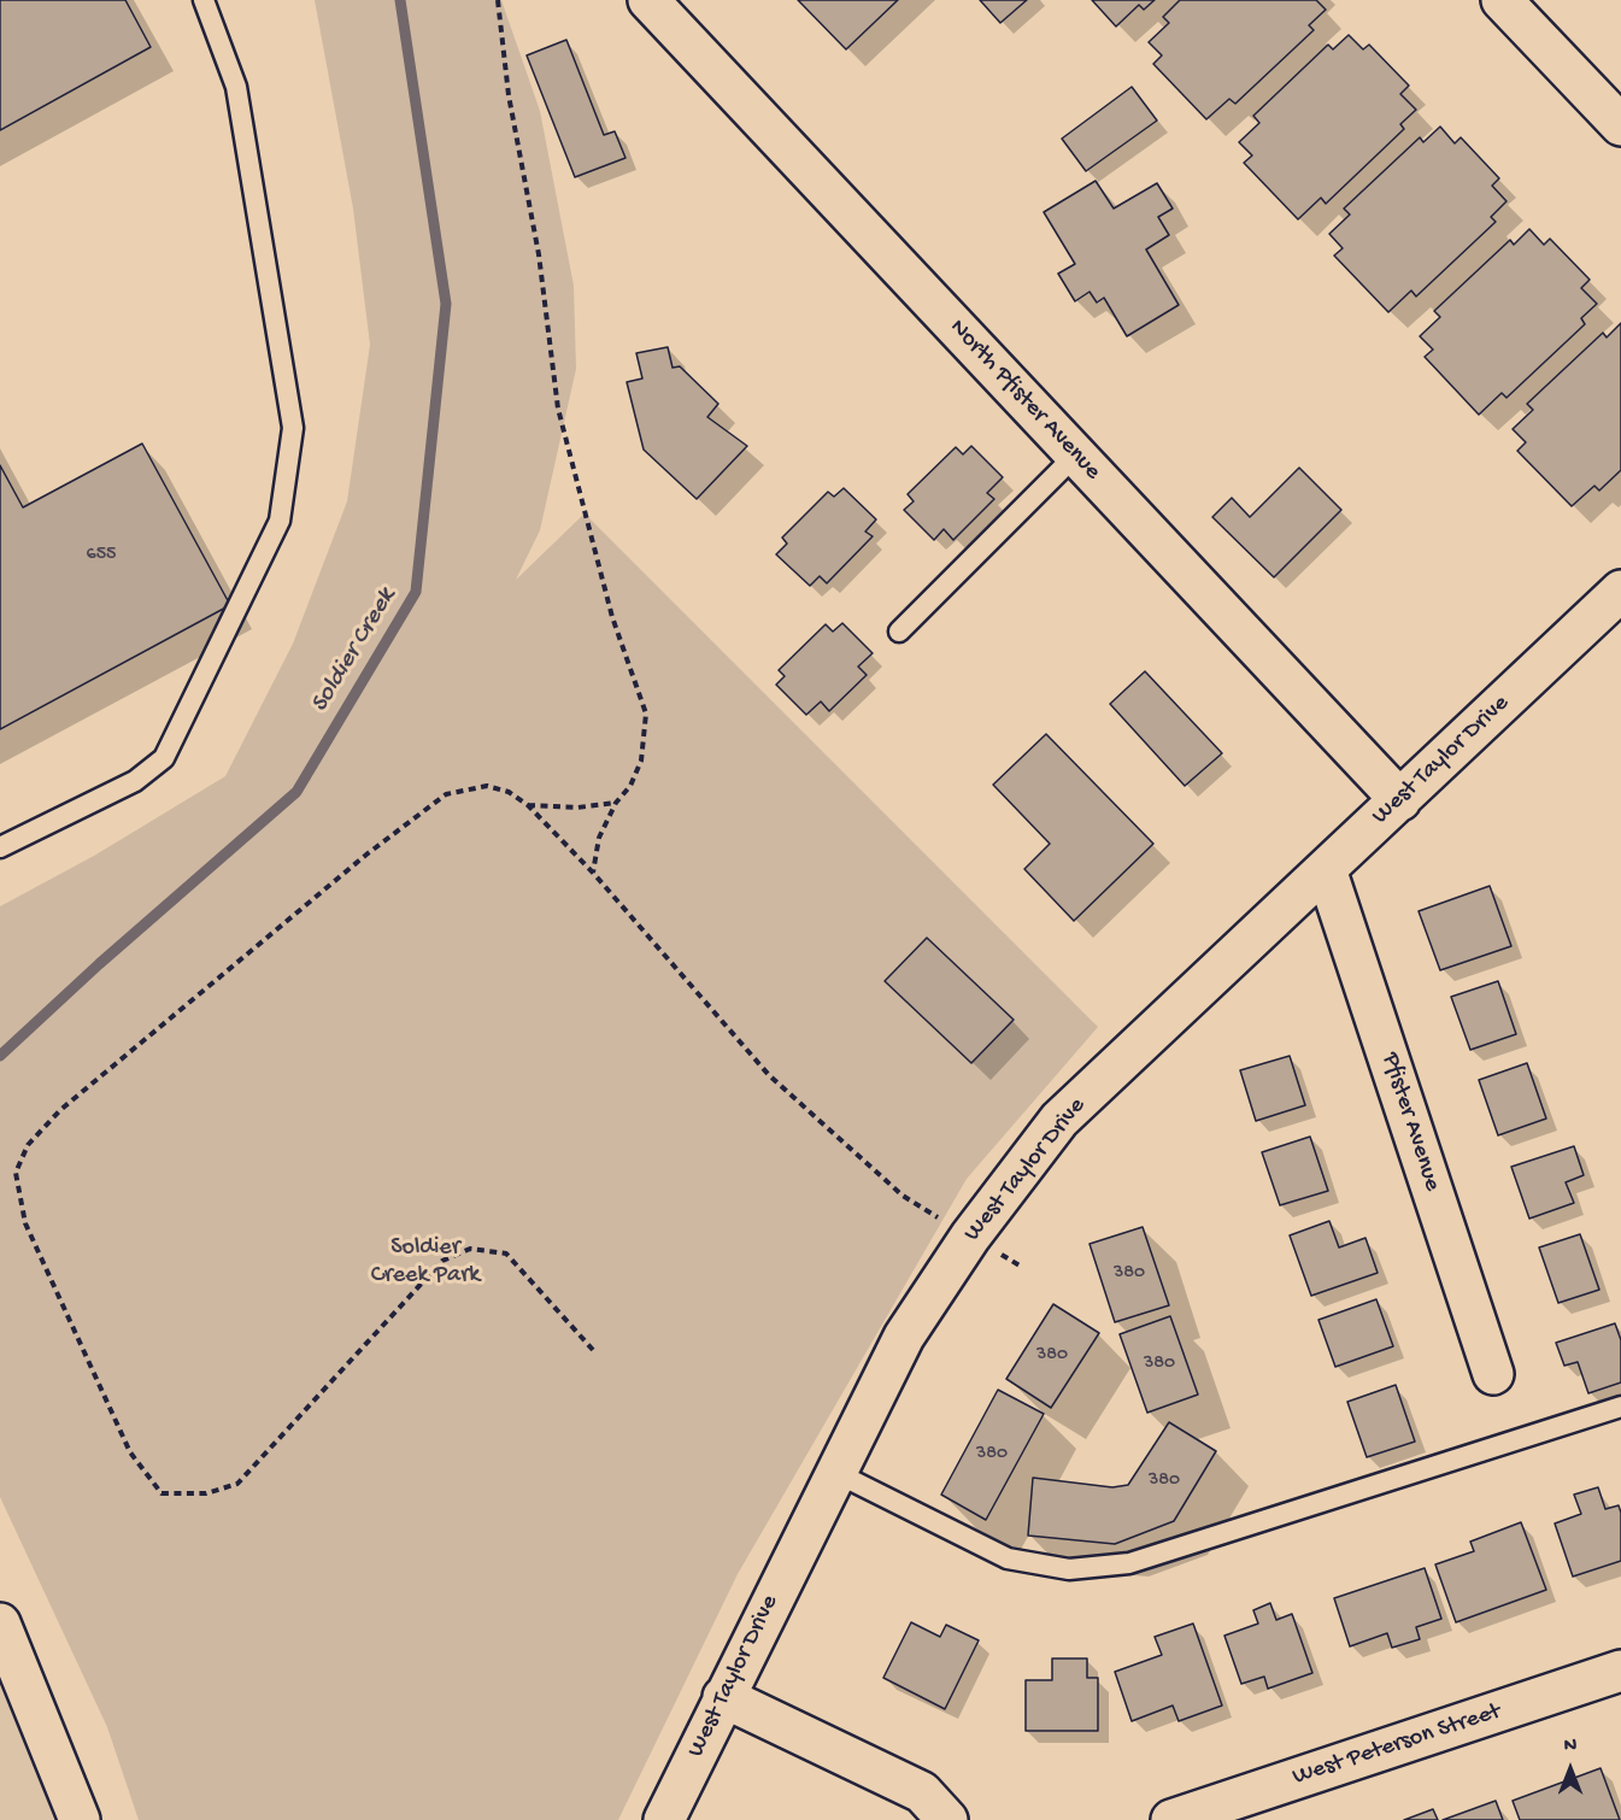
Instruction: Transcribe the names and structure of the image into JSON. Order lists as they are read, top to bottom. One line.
{"streets":{"street":["North Pfister Avenue","West Taylor Drive","Pfister Avenue","West Peterson Street"]},"crossings":[["North Pfister Avenue","West Taylor Drive"],["West Taylor Drive","Pfister Avenue"]],"water":["Soldier Creek"],"parks":["Soldier Creek Park"],"house_numbers":["655","380","380","380","380","380"],"north":"top"}
